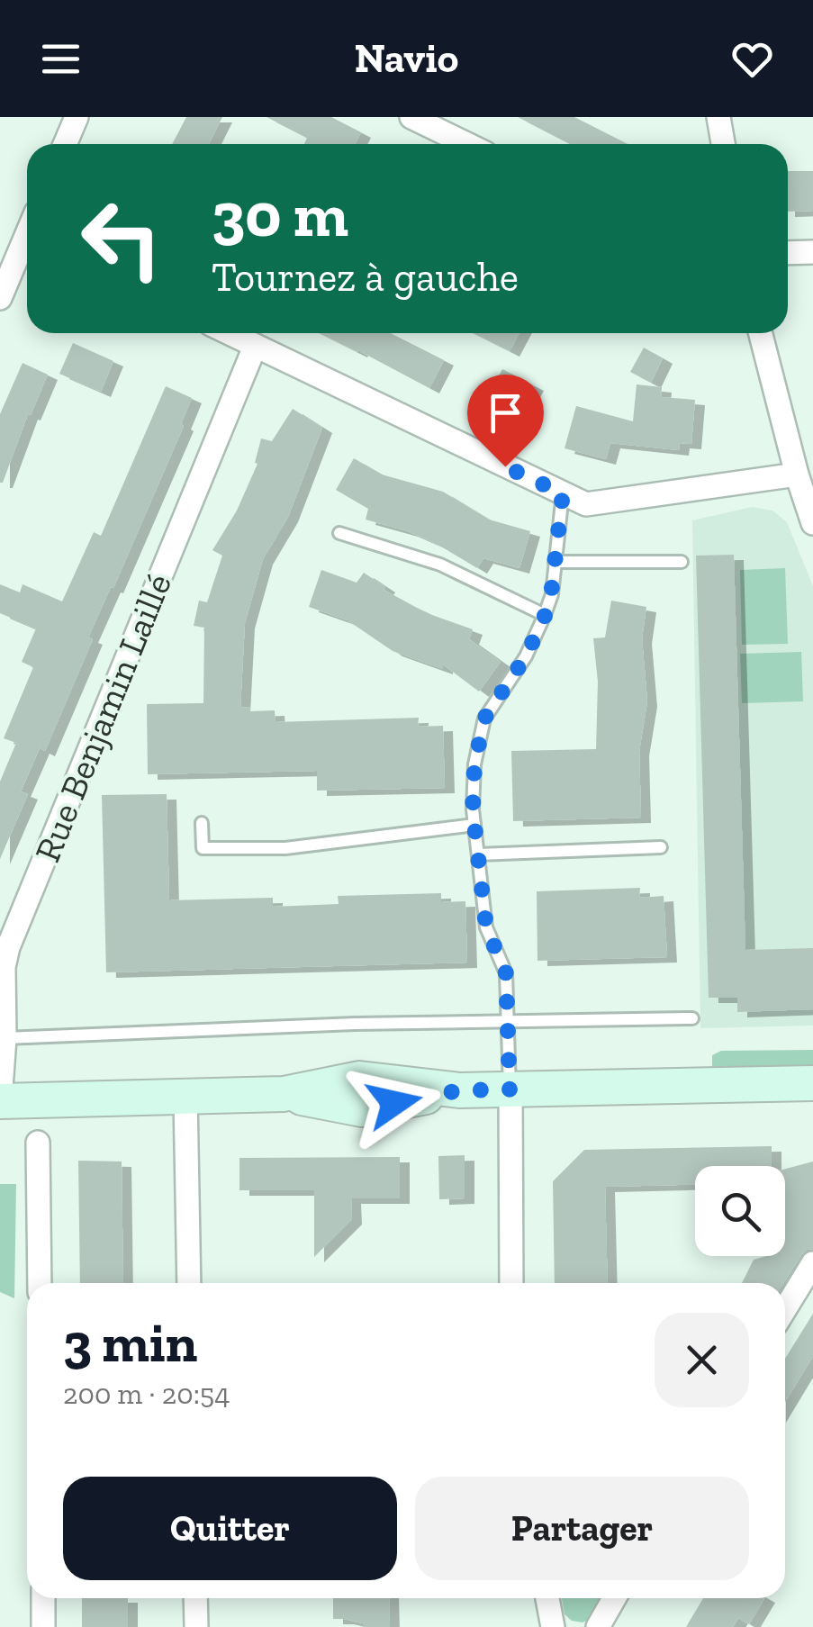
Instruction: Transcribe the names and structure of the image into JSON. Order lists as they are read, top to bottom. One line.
{"streets":{"street":["Rue Benjamin Laillé"]},"page":{"header":"Navio","turn":["30 m","Tournez à gauche"],"heading":["3 min","200 m · 20:54"],"buttons":["Quitter","Partager"]}}
